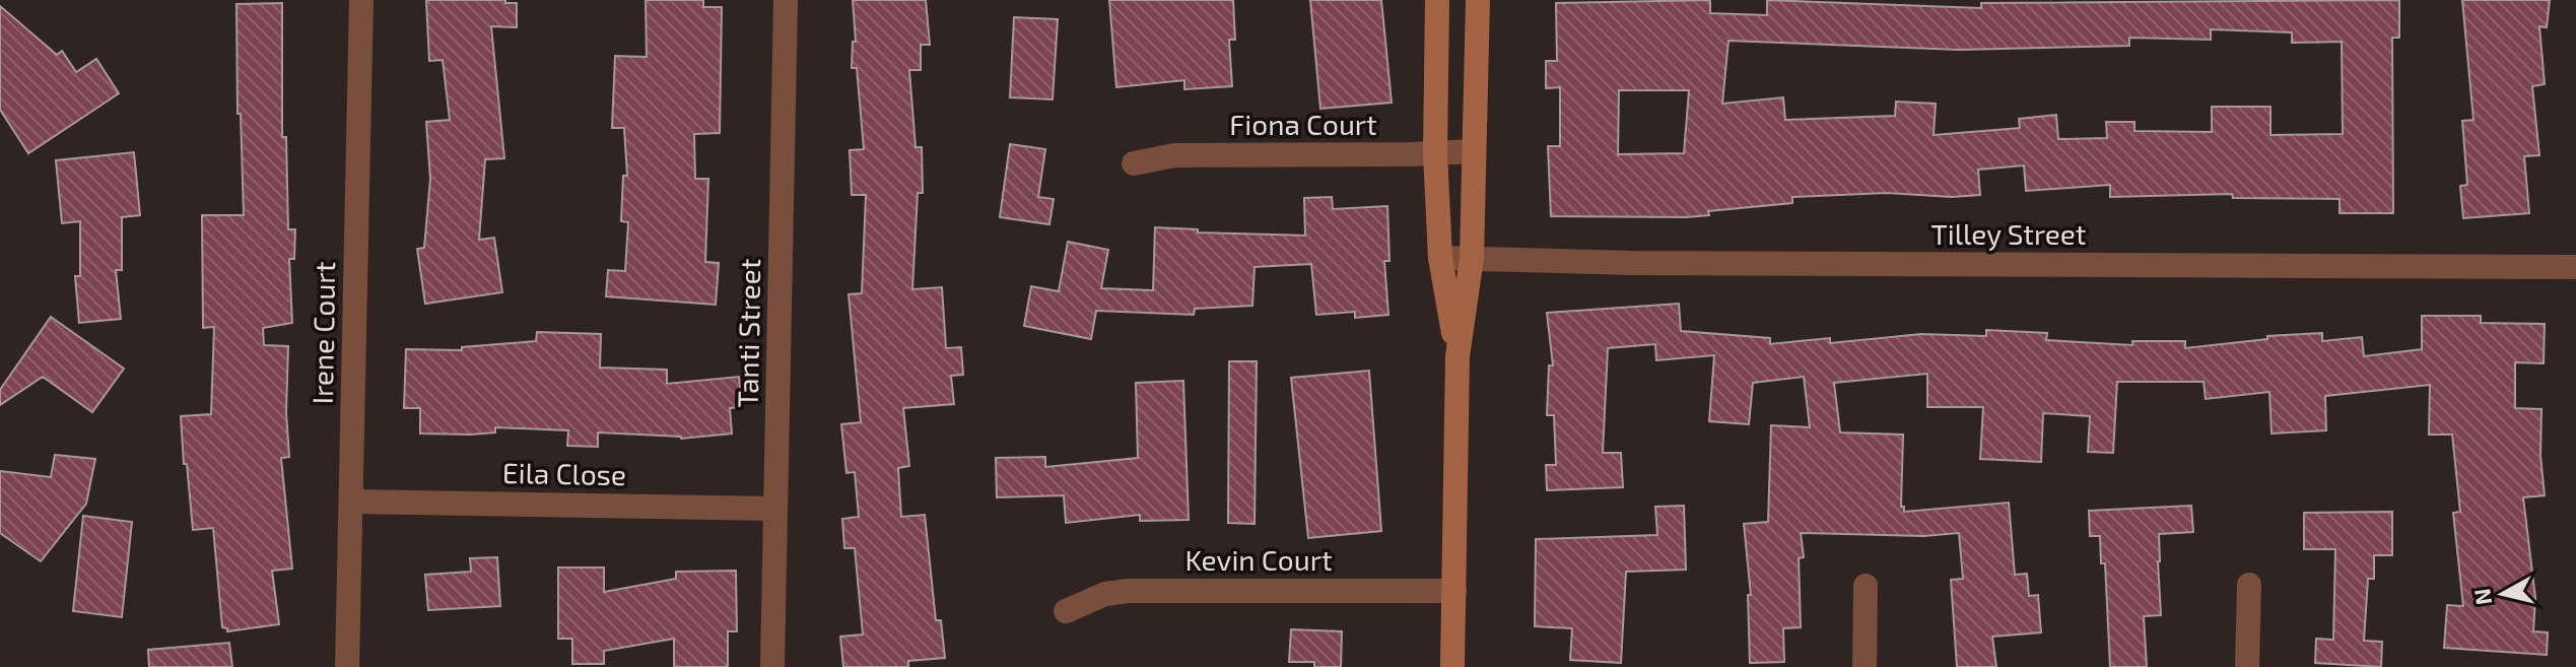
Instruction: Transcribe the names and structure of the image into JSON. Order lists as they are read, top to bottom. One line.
{"streets":{"street":["Fiona Court","Tilley Street","Irene Court","Tanti Street","Eila Close","Kevin Court"]},"crossings":[["Irene Court","Eila Close"],["Tanti Street","Eila Close"]],"north":"left"}
